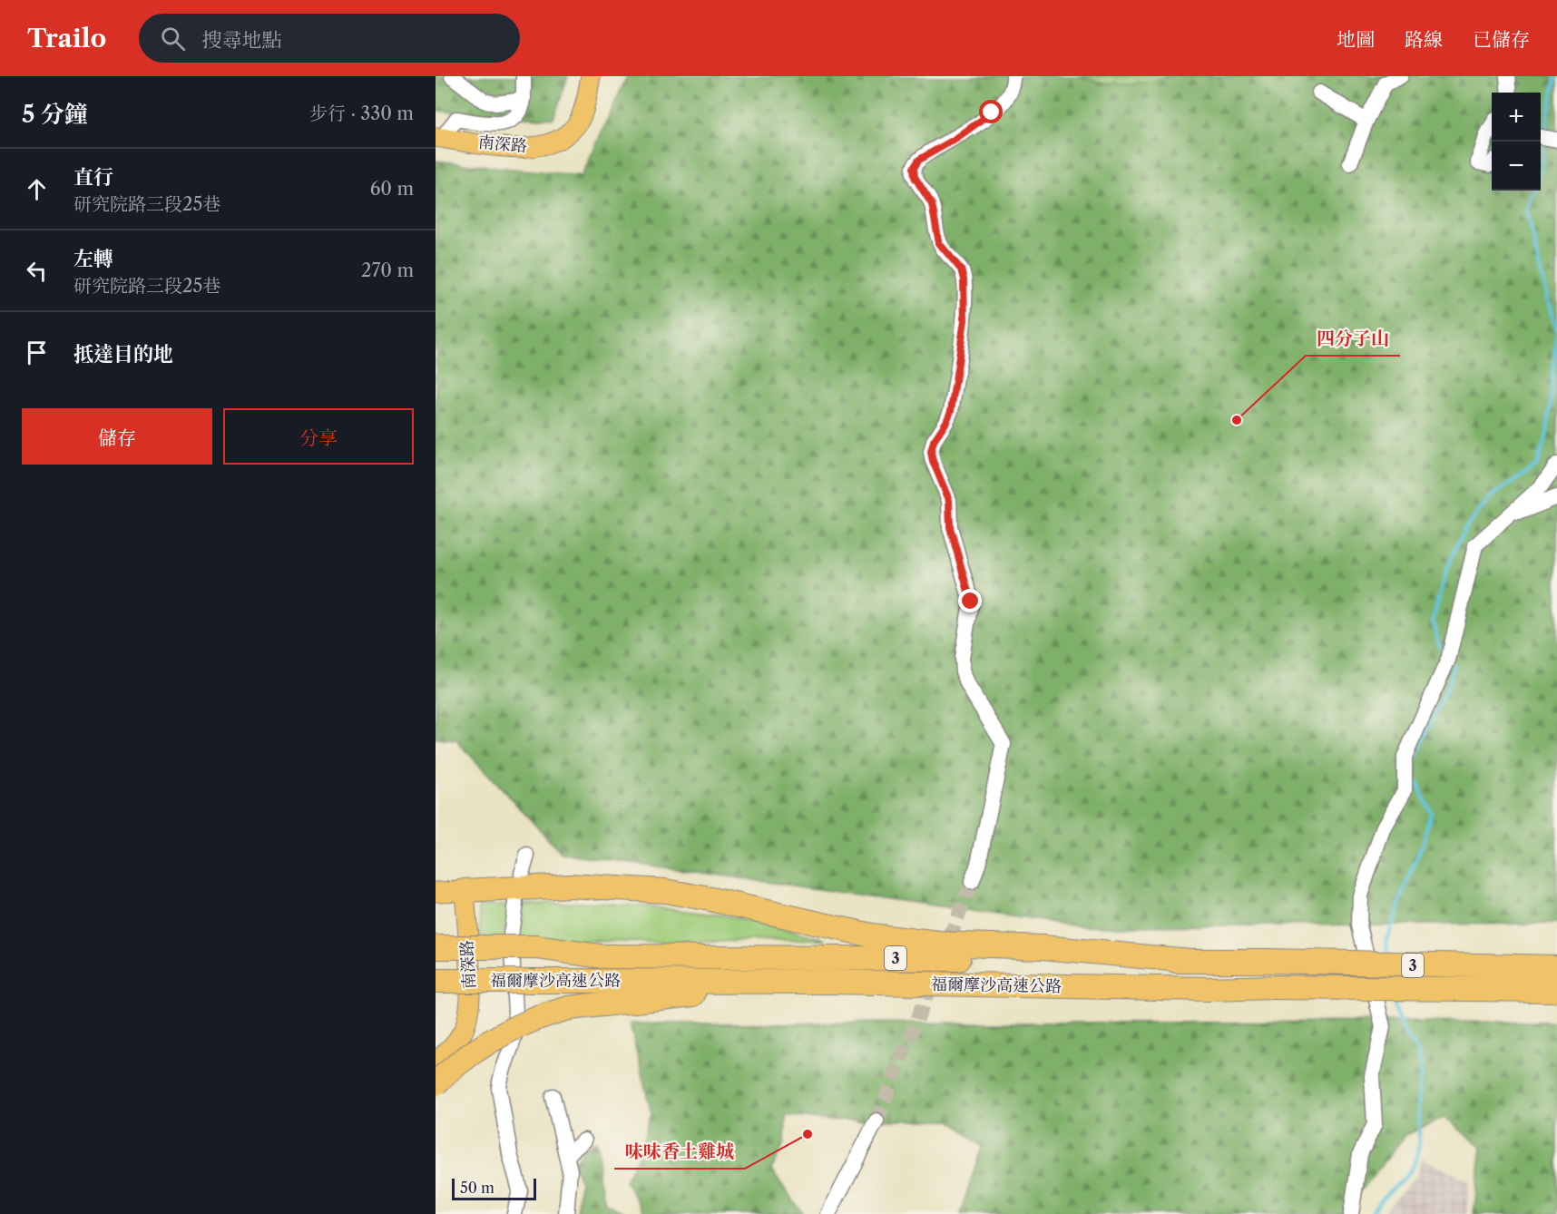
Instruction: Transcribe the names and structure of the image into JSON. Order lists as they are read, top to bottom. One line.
{"streets":{"highway":["3","福爾摩沙高速公路"],"main road":["南深路"]},"places":["四分子山","味味香土雞城"],"scale_bar":"50 m","page":{"header":"Trailo","search":"搜尋地點","nav":["地圖","路線","已儲存"],"heading":["5 分鐘","步行 · 330 m"],"map_buttons":["+","−"],"list":[["直行","研究院路三段25巷","60 m"],["左轉","研究院路三段25巷","270 m"],"抵達目的地"],"buttons":["儲存","分享"],"scale":"50 m"}}
